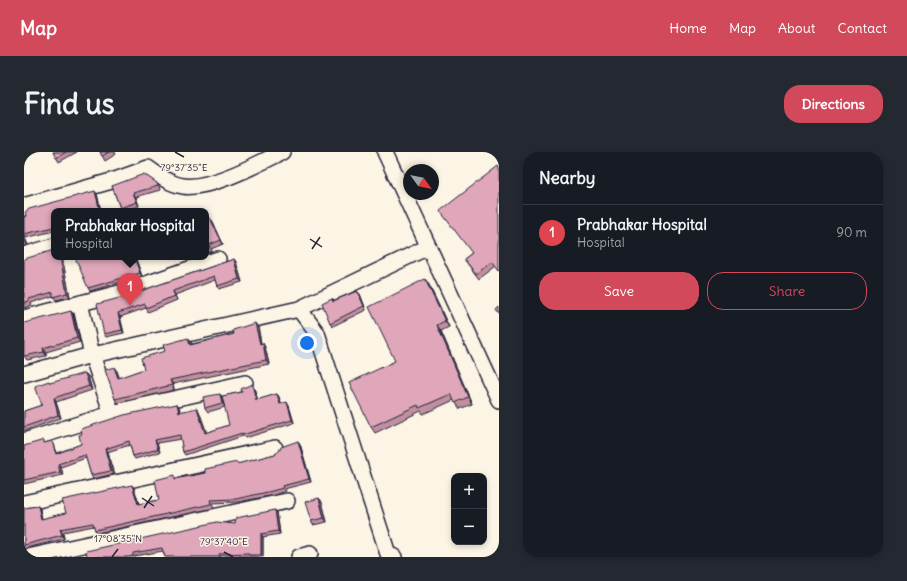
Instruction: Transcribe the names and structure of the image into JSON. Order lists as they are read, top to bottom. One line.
{"north":"bottom right","page":{"header":"Map","nav":["Home","Map","About","Contact"],"buttons":["Directions",["Save","Share"]],"title":"Find us","heading":"Nearby","list":[{"mark":"1","name":"Prabhakar Hospital","note":"Hospital","value":"90 m"}],"popup":["Prabhakar Hospital","Hospital"],"pins":"1","map_buttons":["+","−"]},"coordinates":["79°37'35\"E","17°08'35\"N","79°37'40\"E"]}
